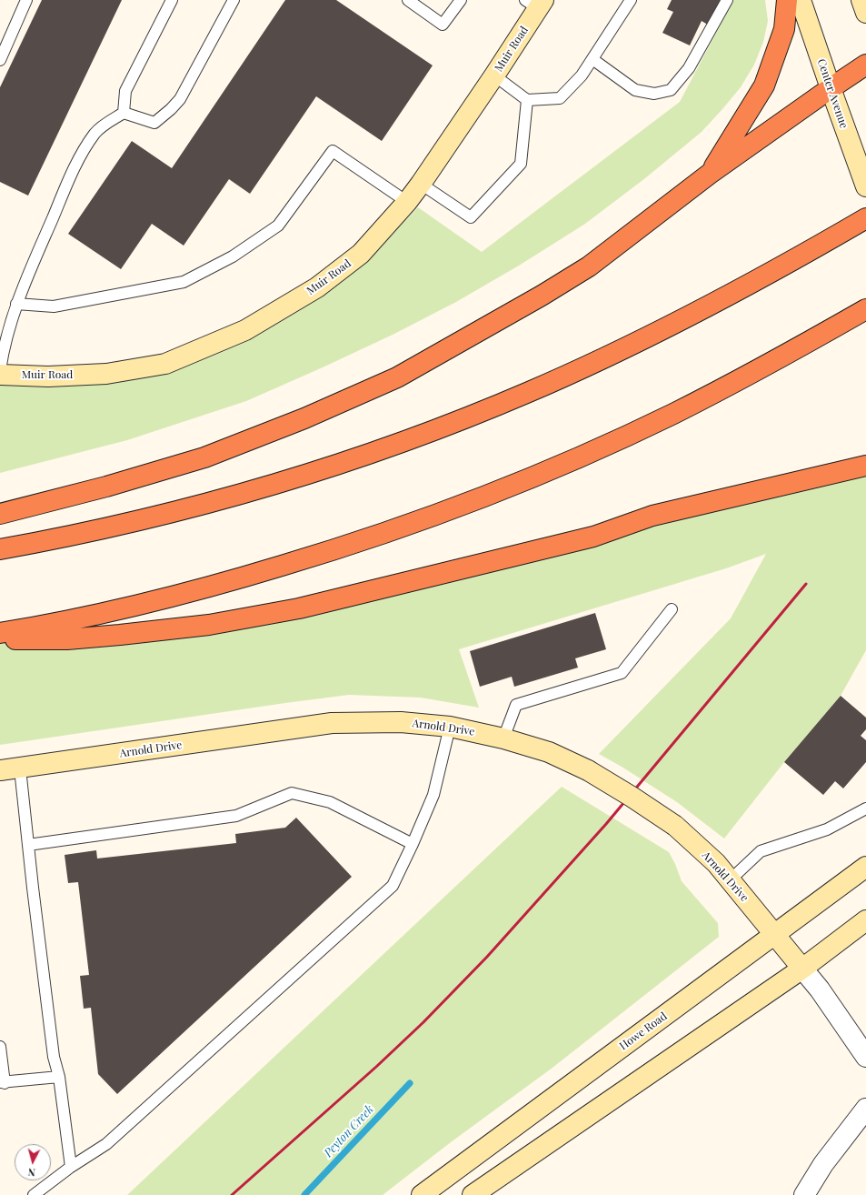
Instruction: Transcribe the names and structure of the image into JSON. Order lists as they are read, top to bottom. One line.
{"streets":{"street":["Muir Road","Center Avenue","Arnold Drive","Howe Road"]},"crossings":[["Arnold Drive","Howe Road"]],"water":["Peyton Creek"],"north":"bottom"}
